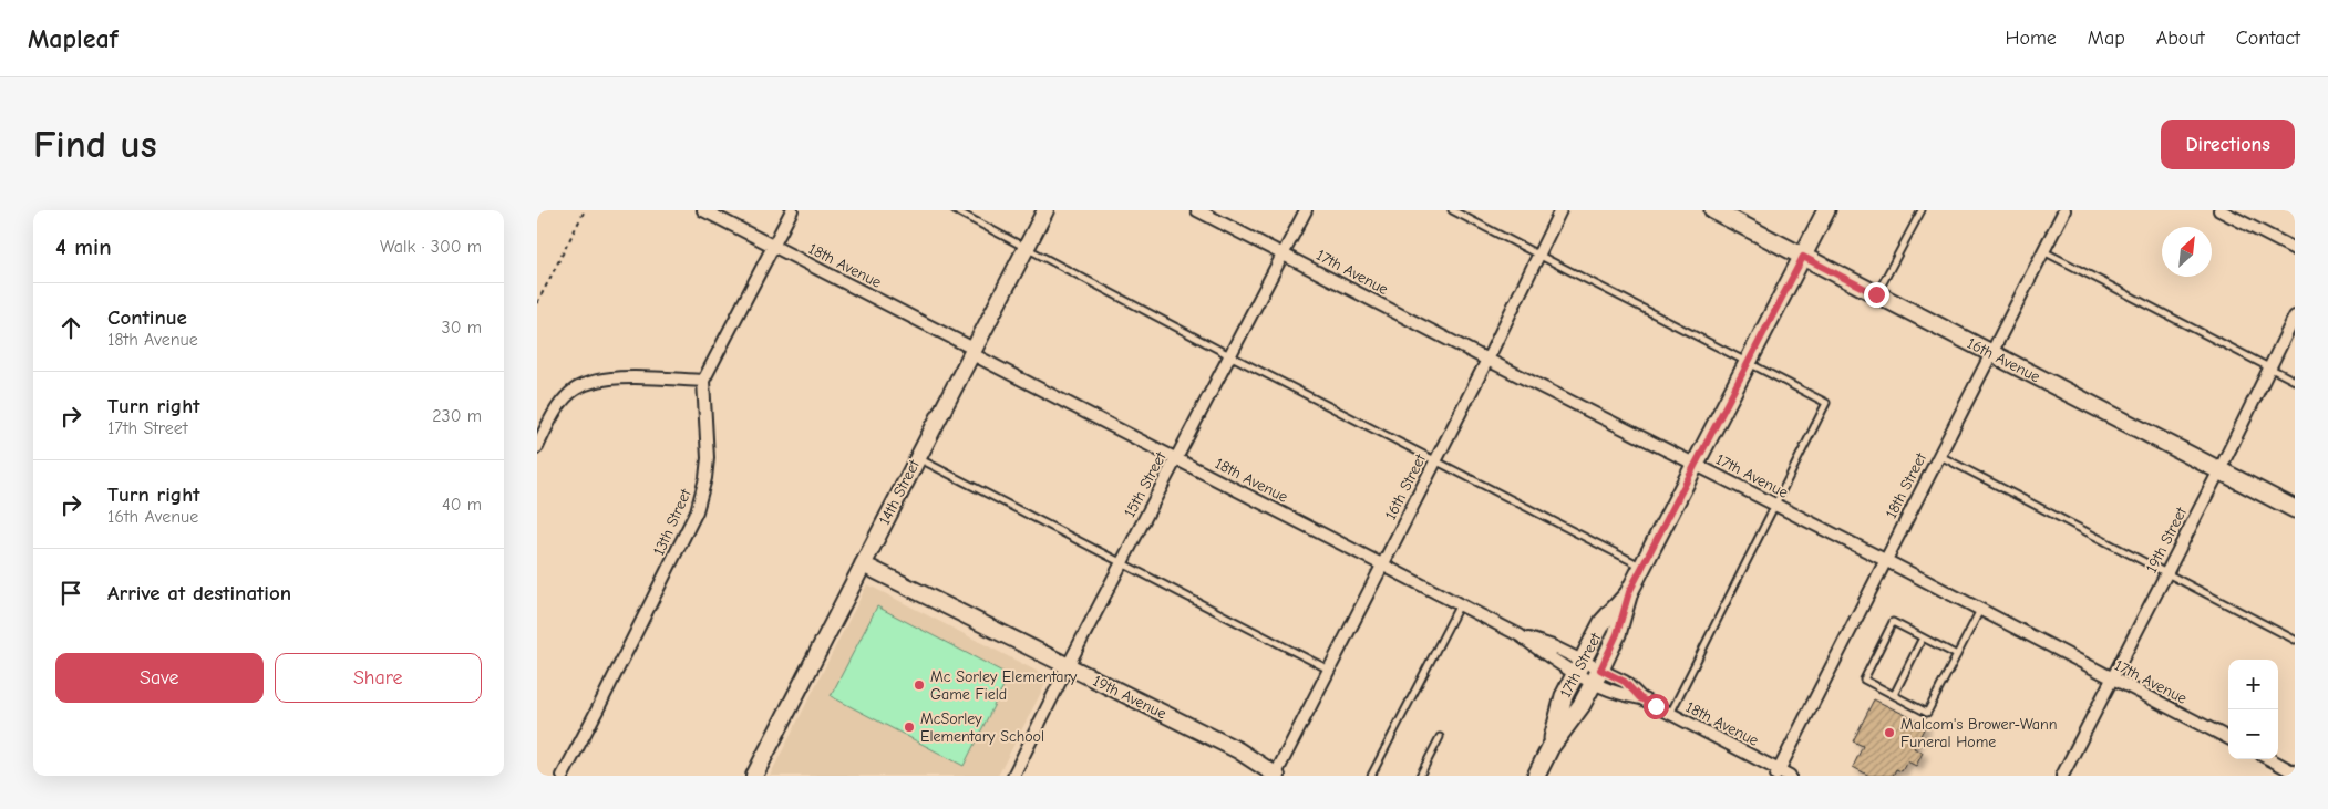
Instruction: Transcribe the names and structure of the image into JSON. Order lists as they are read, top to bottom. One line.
{"streets":{"main road":["16th Avenue","17th Street"],"street":["18th Avenue","17th Avenue","15th Street","18th Street","16th Street","14th Street","13th Street","19th Street","19th Avenue"]},"crossings":[["18th Avenue","15th Street"],["18th Avenue","18th Street"],["18th Avenue","16th Street"],["18th Avenue","14th Street"],["18th Avenue","17th Street"],["17th Avenue","15th Street"],["17th Avenue","18th Street"],["17th Avenue","16th Street"],["17th Avenue","19th Street"],["17th Avenue","17th Street"],["16th Avenue","18th Street"],["16th Avenue","19th Street"],["16th Avenue","17th Street"],["15th Street","19th Avenue"],["16th Street","19th Avenue"],["14th Street","19th Avenue"]],"places":["Mc Sorley Elementary Game Field","McSorley Elementary School","Malcom's Brower-Wann Funeral Home"],"north":"top right","page":{"header":"Mapleaf","nav":["Home","Map","About","Contact"],"buttons":["Directions",["Save","Share"]],"title":"Find us","heading":["4 min","Walk · 300 m"],"list":[["Continue","18th Avenue","30 m"],["Turn right","17th Street","230 m"],["Turn right","16th Avenue","40 m"],"Arrive at destination"],"map_buttons":["+","−"]}}
